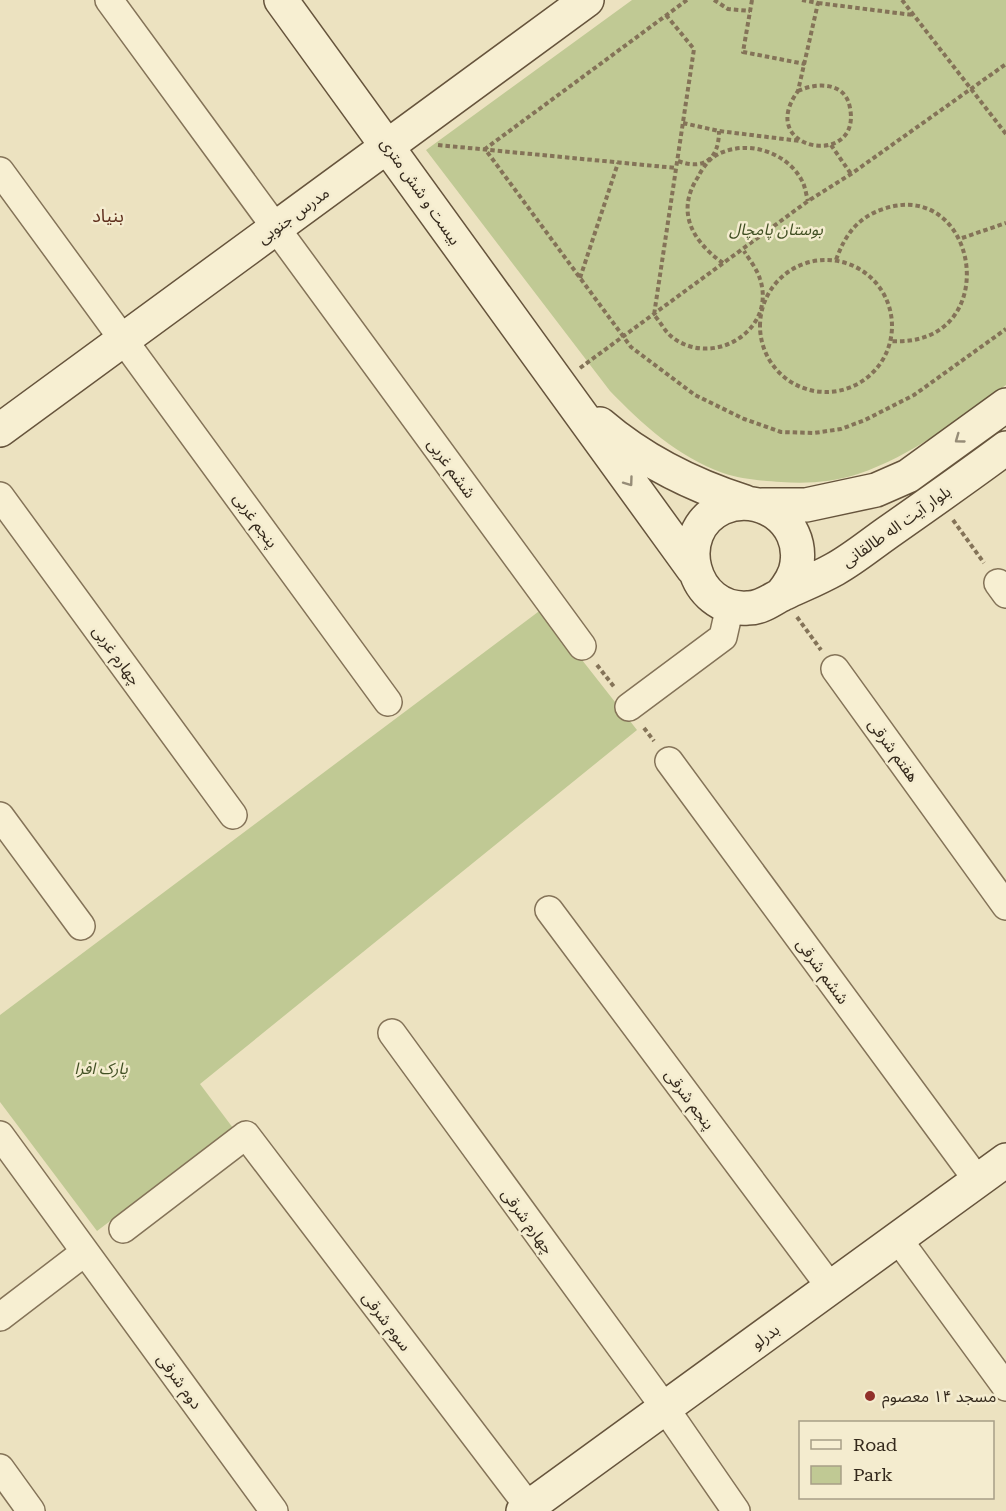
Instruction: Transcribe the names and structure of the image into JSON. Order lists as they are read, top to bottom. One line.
{"streets":{"street":["بیست و شش متری","مدرس جنوبی","ششم غربی","پنجم غربی","بلوار آیت اله طالقانی","چهارم غربی","هفتم شرقی","ششم شرقی","پنجم شرقی","چهارم شرقی","سوم شرقی","بدرلو","دوم شرقی"]},"crossings":[["بیست و شش متری","مدرس جنوبی"],["بیست و شش متری","بلوار آیت اله طالقانی"],["مدرس جنوبی","ششم غربی"],["مدرس جنوبی","پنجم غربی"],["ششم شرقی","بدرلو"],["پنجم شرقی","بدرلو"],["چهارم شرقی","بدرلو"],["سوم شرقی","بدرلو"]],"districts":["بنیاد"],"parks":["بوستان پامچال","پارک افرا"],"places":["مسجد ۱۴ معصوم"],"legend":["Road","Park"]}
